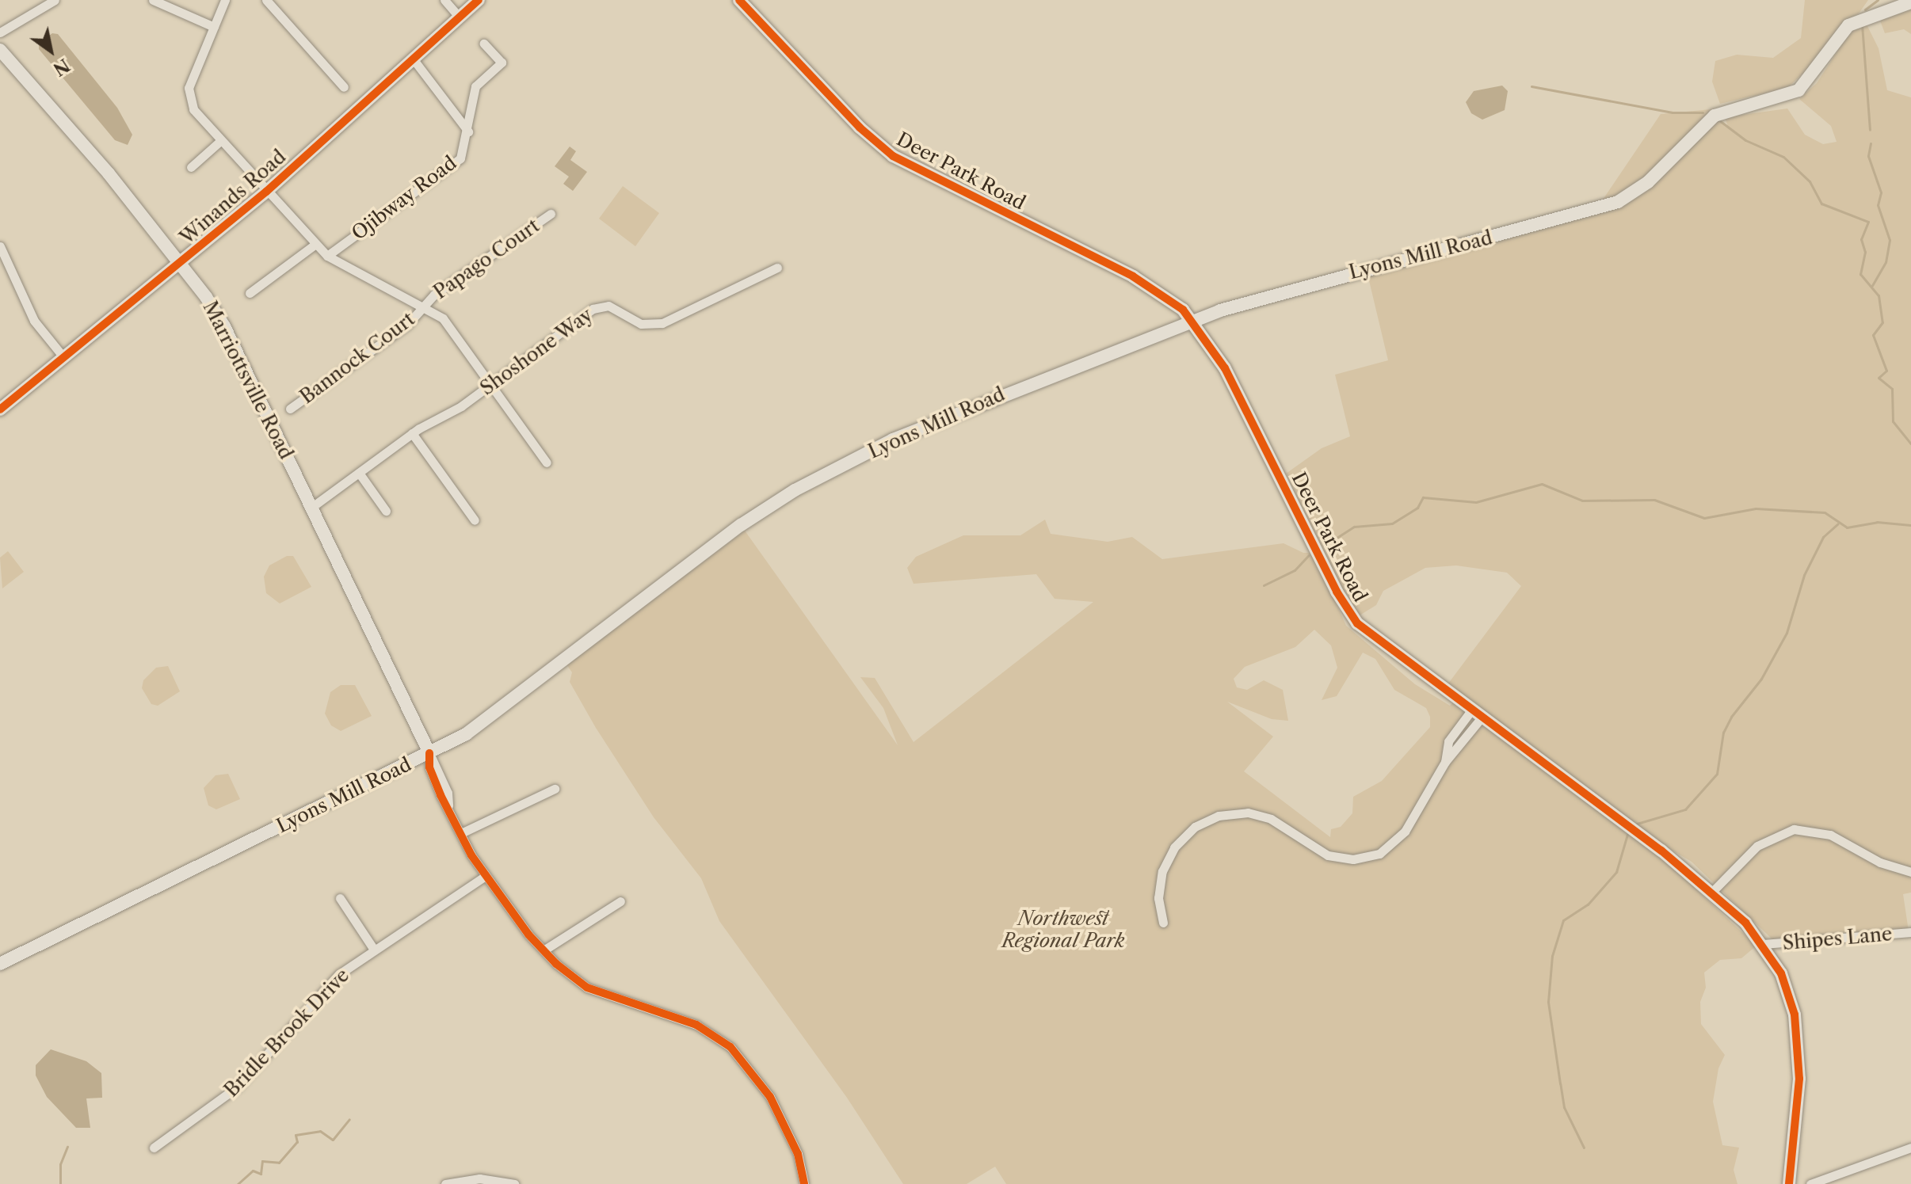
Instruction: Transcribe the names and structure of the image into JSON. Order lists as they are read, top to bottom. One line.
{"streets":{"main road":["Deer Park Road","Winands Road","Lyons Mill Road","Marriottsville Road"],"street":["Ojibway Road","Papago Court","Shoshone Way","Bannock Court","Shipes Lane","Bridle Brook Drive"]},"crossings":[["Deer Park Road","Lyons Mill Road"],["Deer Park Road","Shipes Lane"],["Winands Road","Marriottsville Road"],["Lyons Mill Road","Marriottsville Road"],["Papago Court","Bannock Court"],["Shoshone Way","Marriottsville Road"],["Marriottsville Road","Bridle Brook Drive"]],"parks":["Northwest Regional Park"],"north":"bottom right"}
